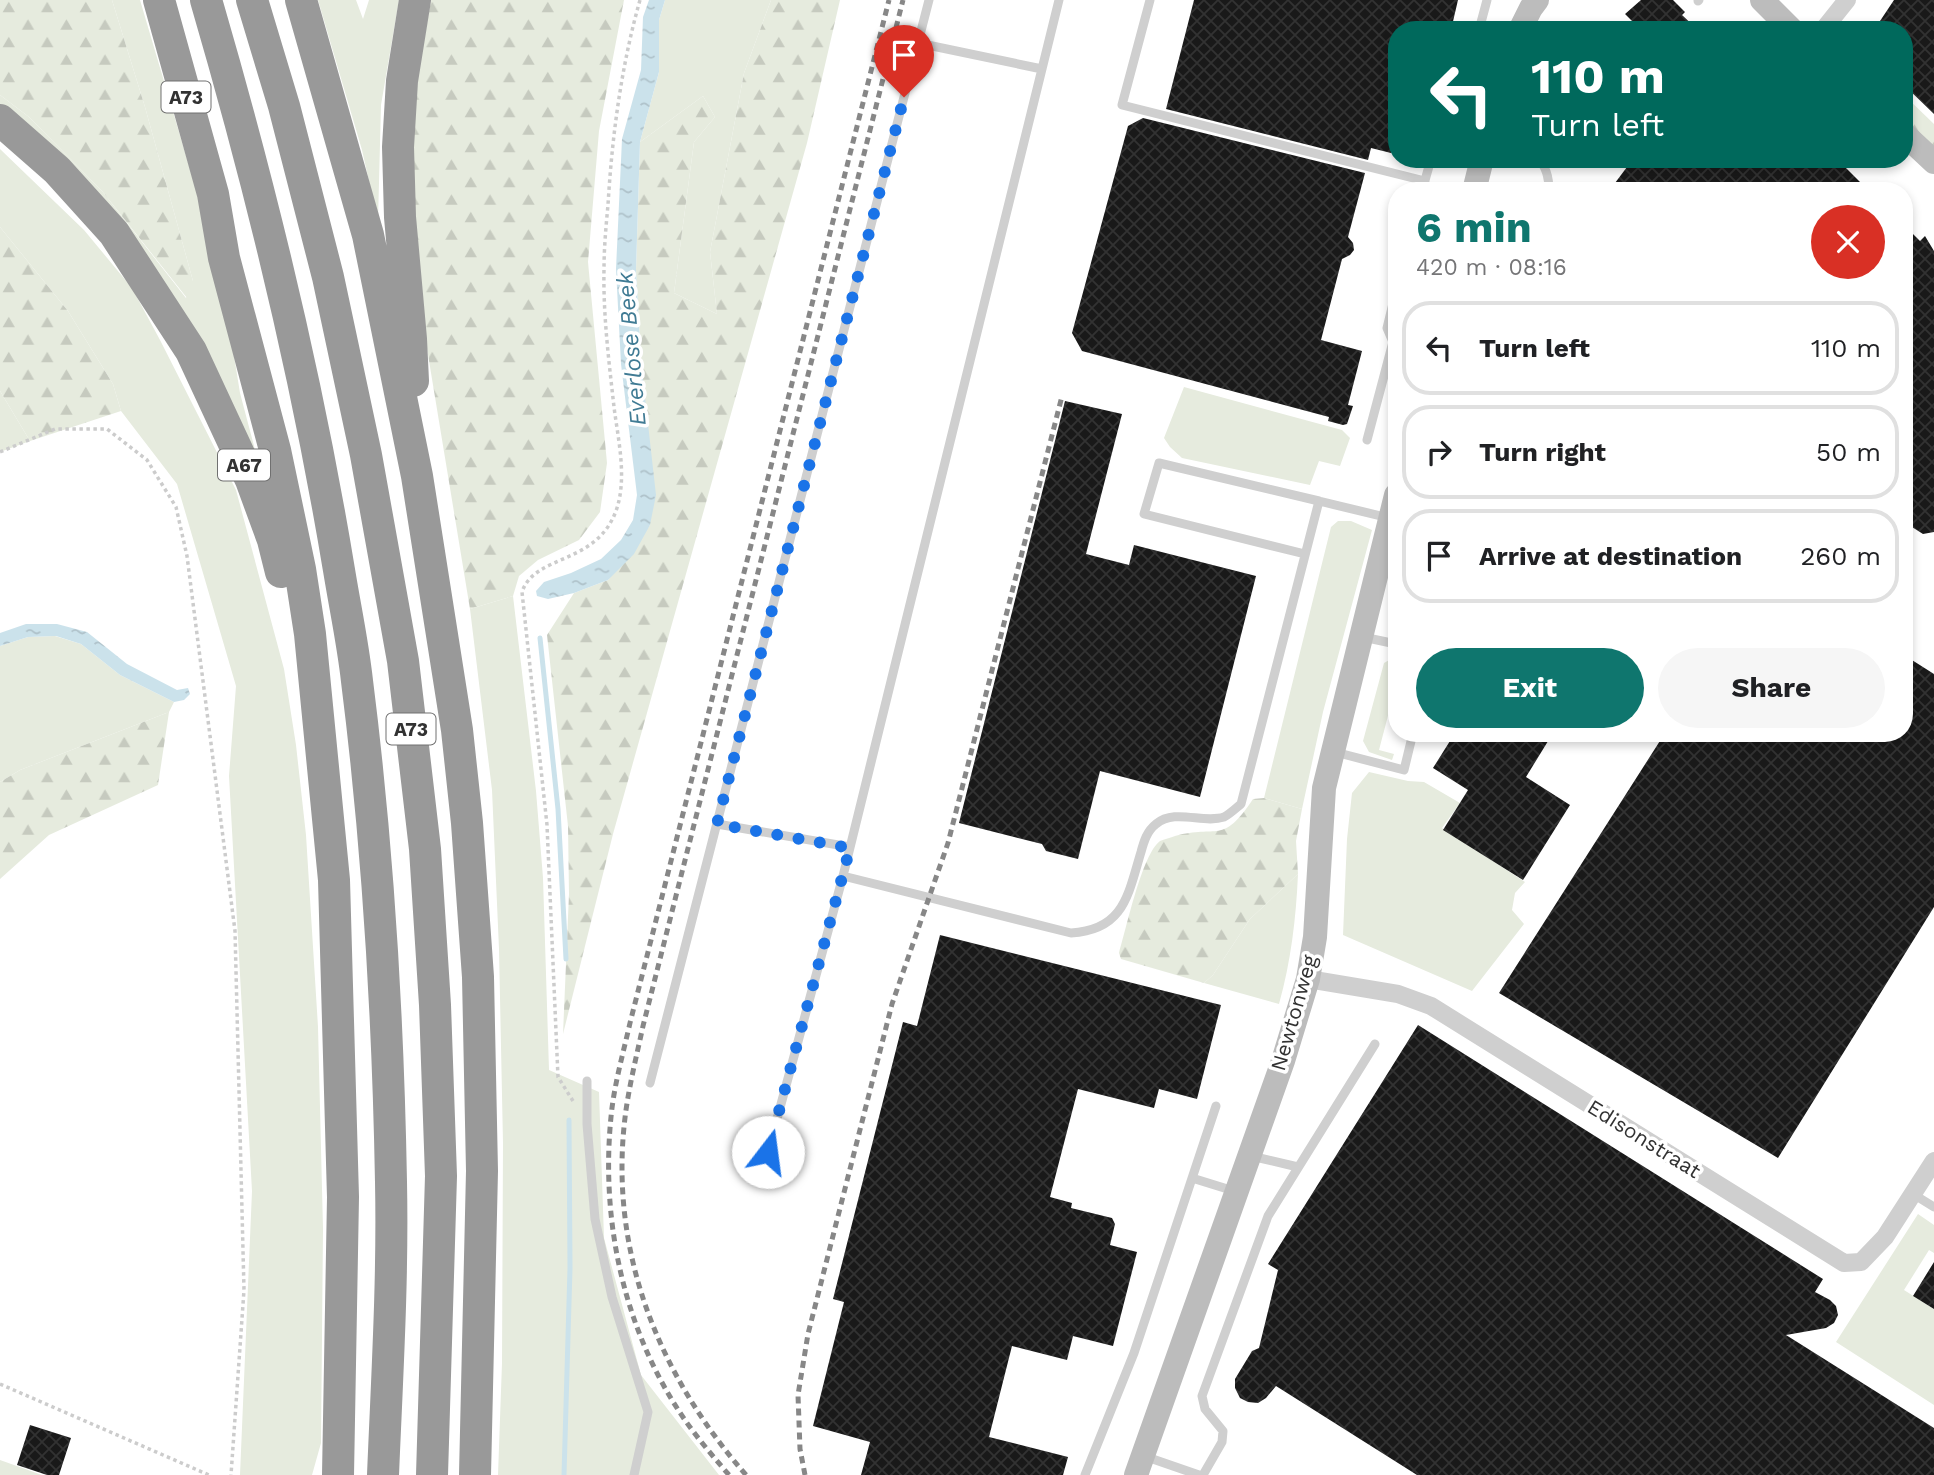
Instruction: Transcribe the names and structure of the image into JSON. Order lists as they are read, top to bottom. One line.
{"streets":{"highway":["A73","A67"],"street":["Newtonweg","Edisonstraat"]},"crossings":[["A73","A67"],["Newtonweg","Edisonstraat"]],"water":["Everlose Beek"],"page":{"turn":["110 m","Turn left"],"heading":["6 min","420 m · 08:16"],"list":[{"name":"Turn left","value":"110 m"},{"name":"Turn right","value":"50 m"},{"name":"Arrive at destination","value":"260 m"}],"buttons":["Exit","Share"]}}
